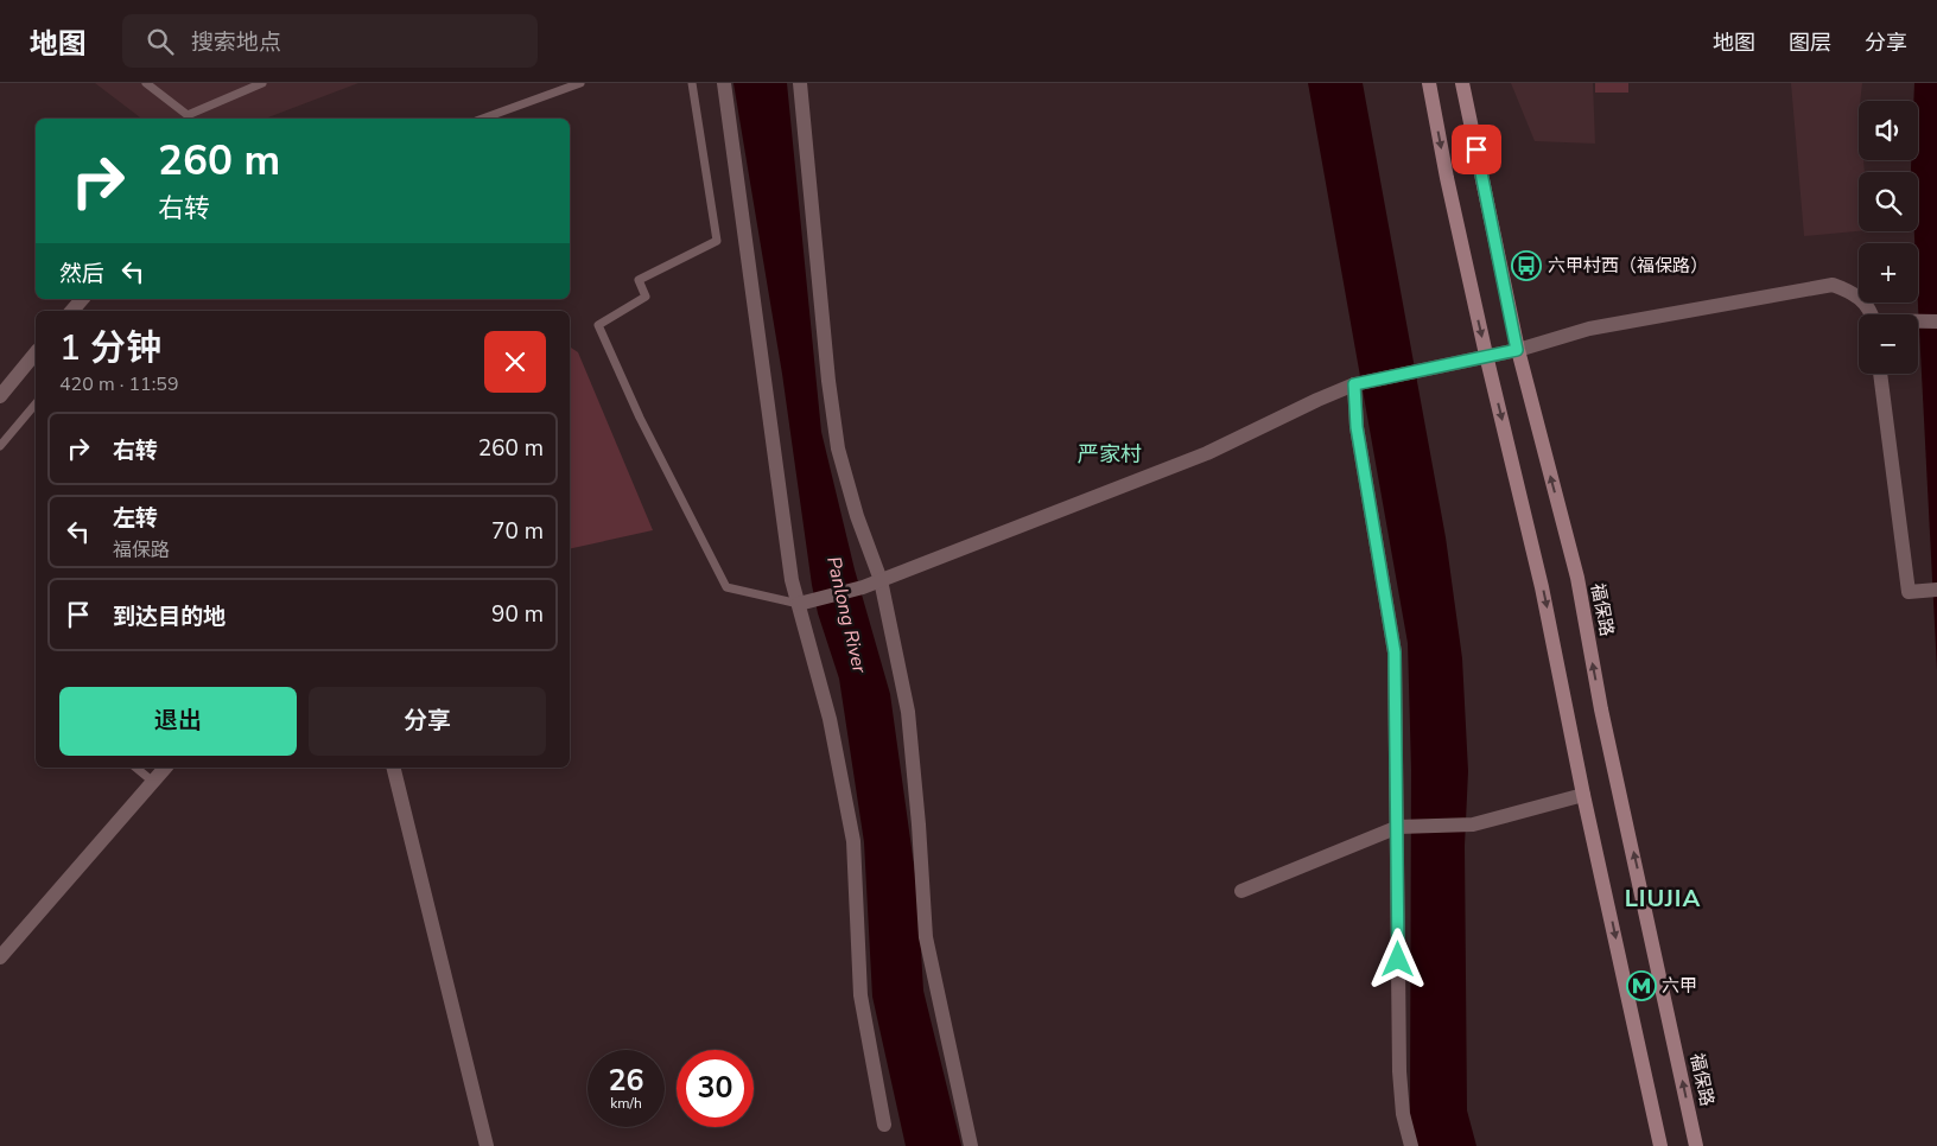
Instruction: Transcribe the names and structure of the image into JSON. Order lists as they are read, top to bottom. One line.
{"streets":{"main road":["福保路"]},"districts":["严家村","LIUJIA"],"water":["Panlong River"],"places":{"bus stop":["六甲村西（福保路）"],"metro station":["六甲"]},"page":{"header":"地图","search":"搜索地点","nav":["地图","图层","分享"],"map_buttons":["+","−"],"turn":["260 m","右转"],"then":"然后","heading":["1 分钟","420 m · 11:59"],"list":[{"name":"右转","value":"260 m"},{"name":"左转","note":"福保路","value":"70 m"},{"name":"到达目的地","value":"90 m"}],"buttons":["退出","分享"],"speed":"26 km/h","limit":"30"}}
